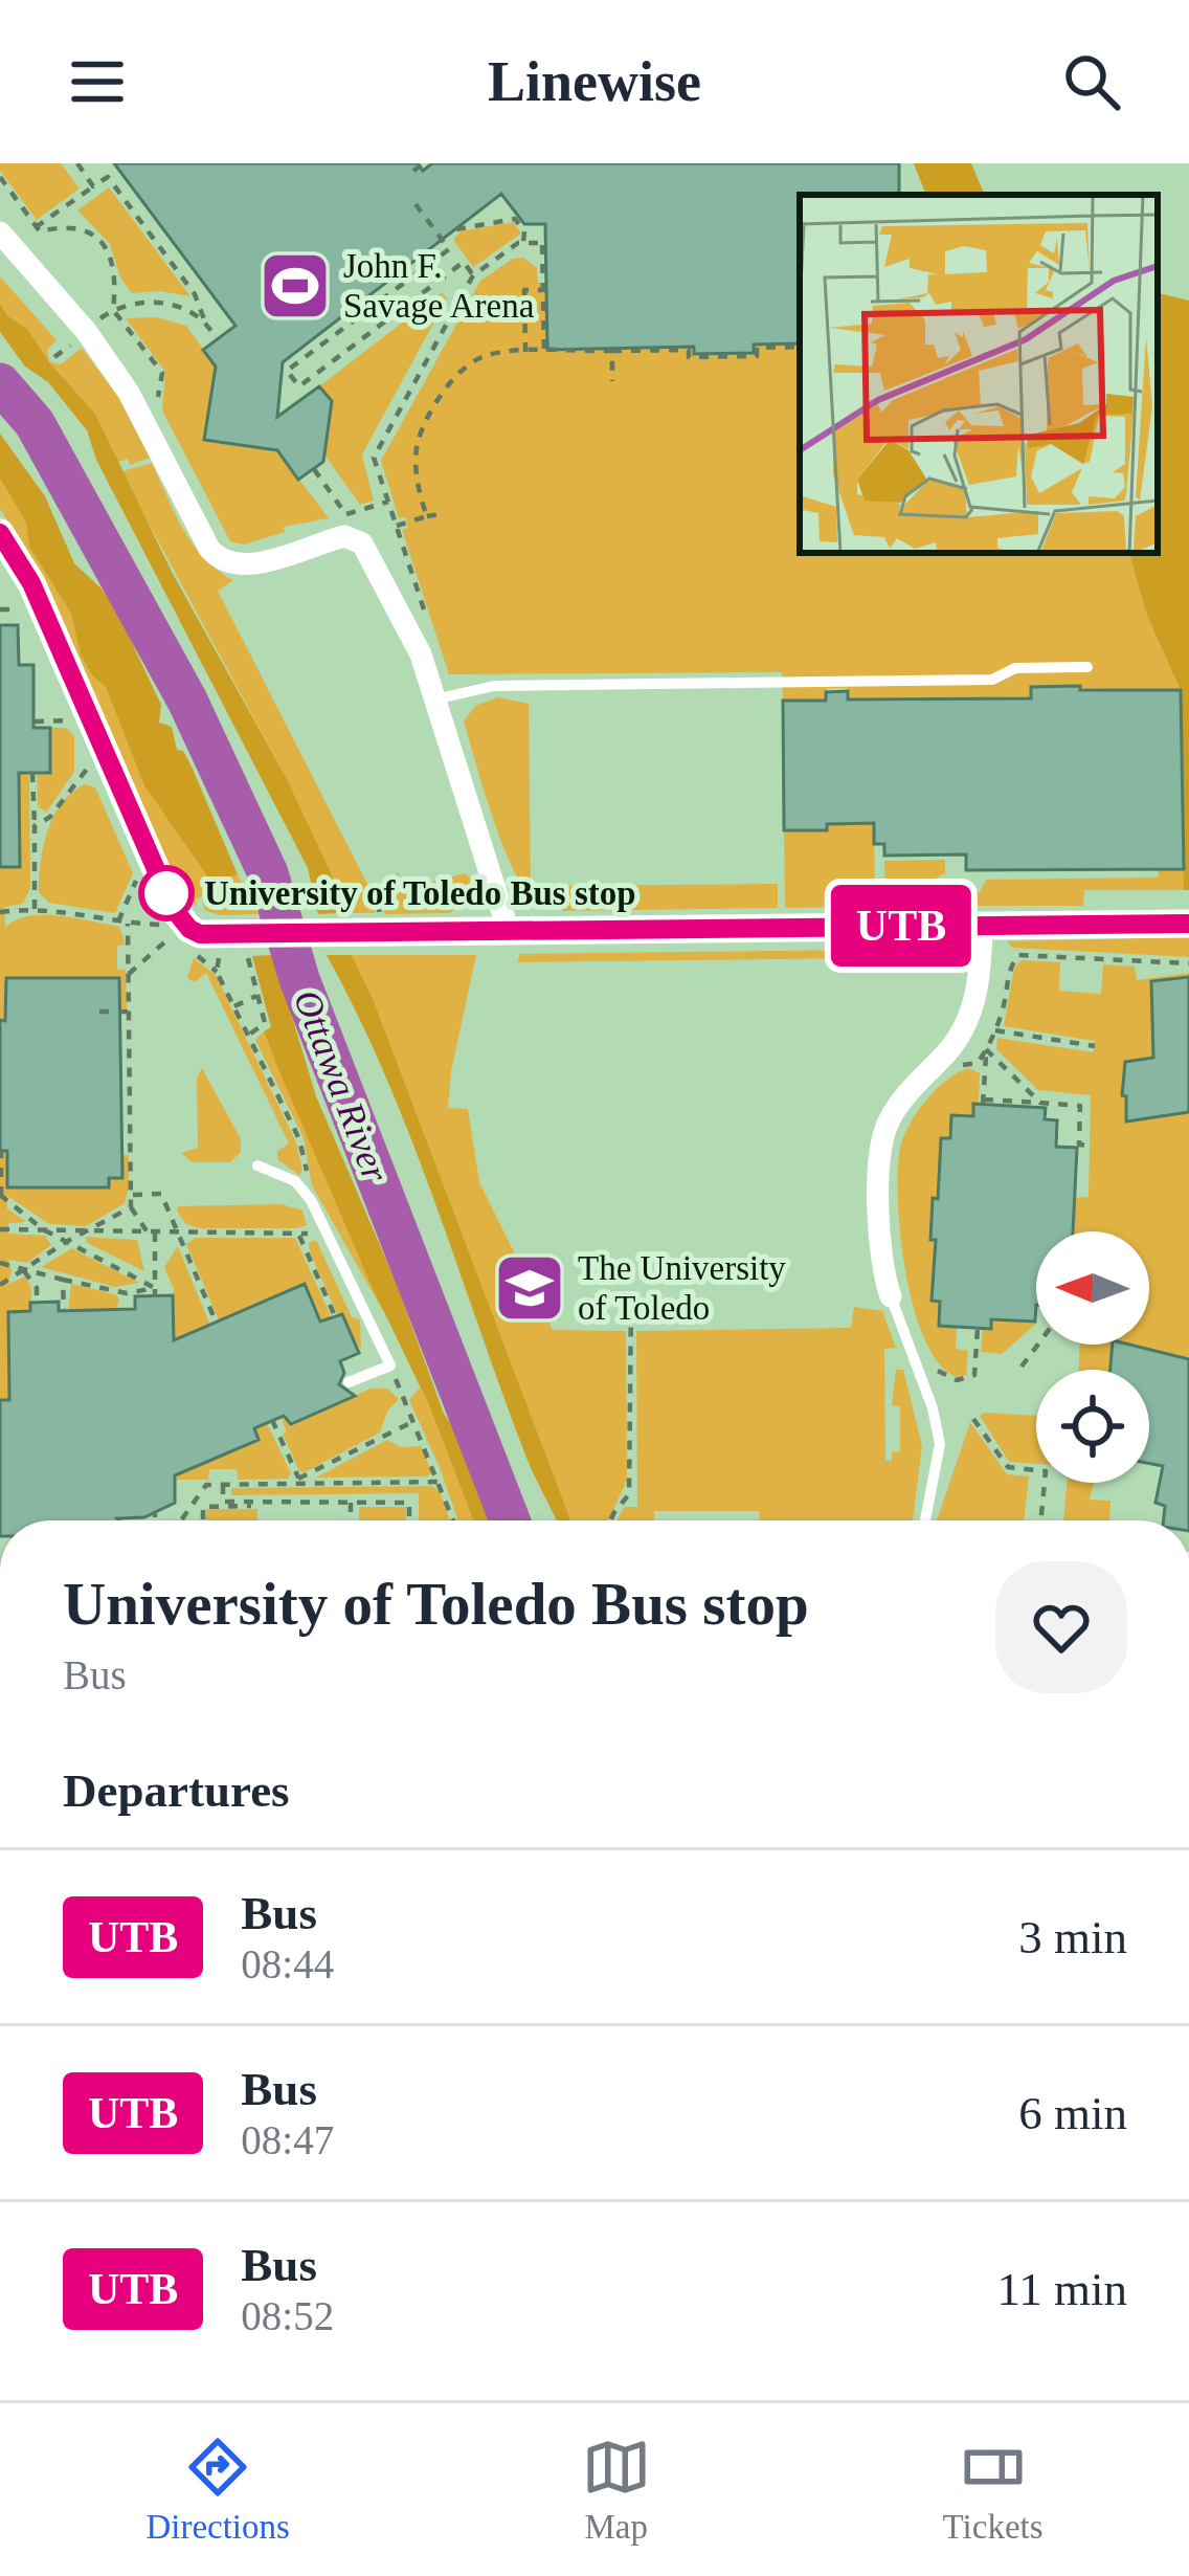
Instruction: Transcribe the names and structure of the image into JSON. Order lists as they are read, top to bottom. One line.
{"water":["Ottawa River"],"places":{"sports":["John F. Savage Arena"],"other":["University of Toledo Bus stop"],"school or university":["The University of Toledo"]},"lines":["bus line UTB"],"north":"left","page":{"header":"Linewise","on_map":"UTB","heading":[["University of Toledo Bus stop","Bus"],"Departures"],"list":[{"mark":"UTB","name":"Bus","note":"08:44","value":"3 min"},{"mark":"UTB","name":"Bus","note":"08:47","value":"6 min"},{"mark":"UTB","name":"Bus","note":"08:52","value":"11 min"}],"tabs":["Directions","Map","Tickets"]}}
